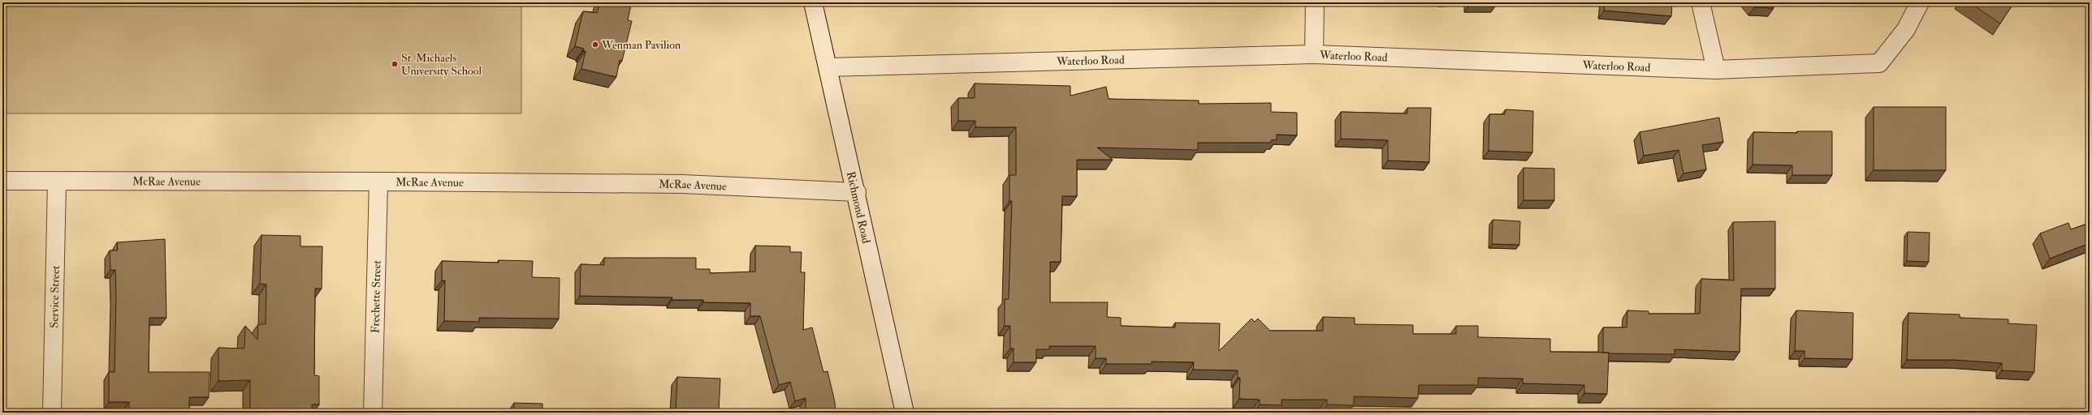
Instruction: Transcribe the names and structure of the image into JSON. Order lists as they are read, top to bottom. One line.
{"streets":{"street":["Waterloo Road","McRae Avenue","Richmond Road","Frechette Street","Service Street"]},"crossings":[["Waterloo Road","Richmond Road"],["McRae Avenue","Richmond Road"],["McRae Avenue","Frechette Street"],["McRae Avenue","Service Street"]],"places":["Wenman Pavilion","St. Michaels University School"]}
